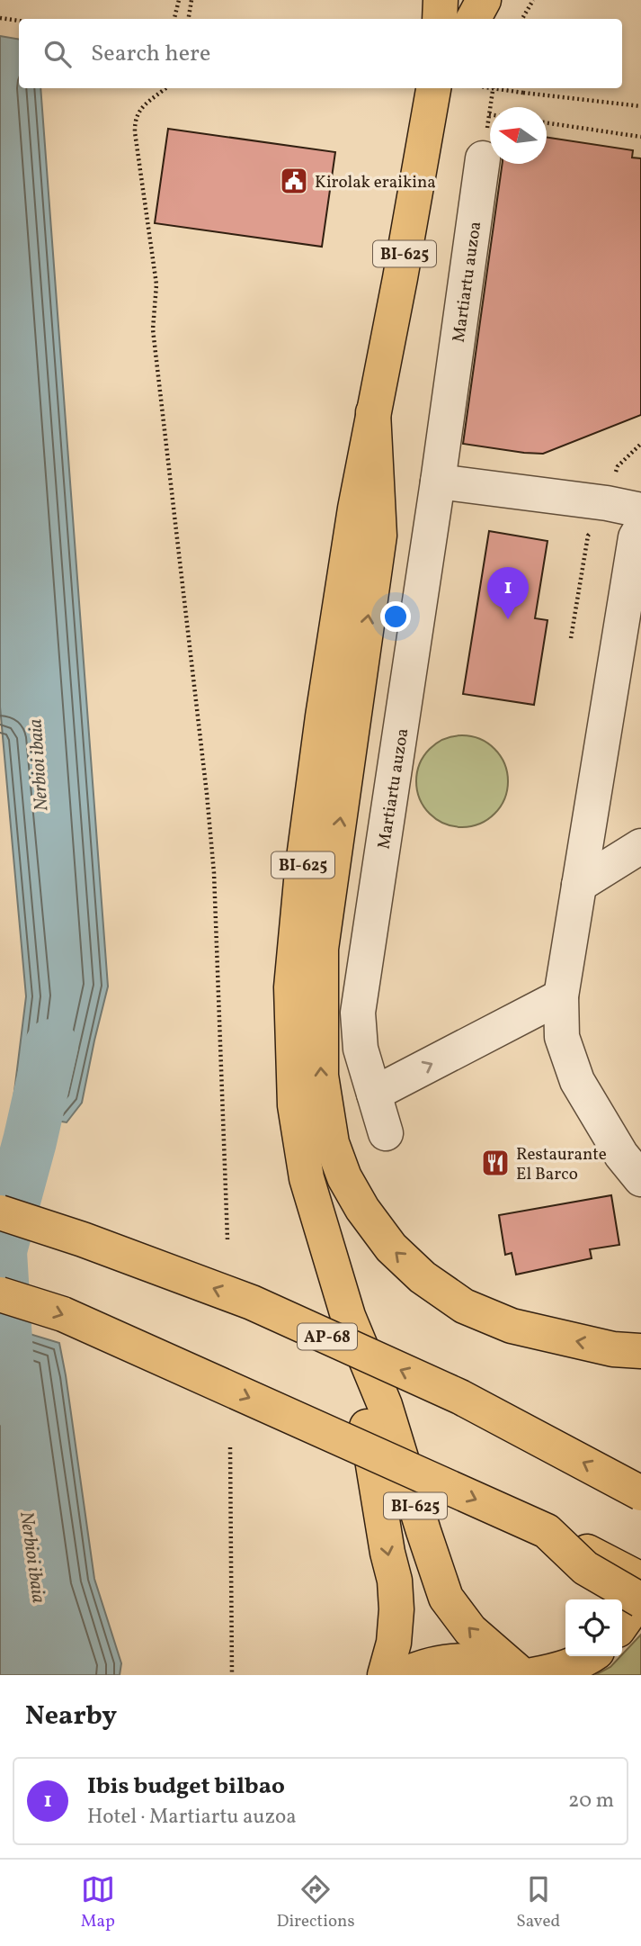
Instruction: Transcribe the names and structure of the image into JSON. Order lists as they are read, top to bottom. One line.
{"streets":{"main road":["BI-625","AP-68"],"street":["Martiartu auzoa"]},"water":["Nerbioi ibaia"],"places":{"public building":["Kirolak eraikina"],"restaurant":["Restaurante El Barco"]},"north":"left","page":{"search":"Search here","pins":"1","heading":"Nearby","list":[{"mark":"1","name":"Ibis budget bilbao","note":"Hotel · Martiartu auzoa","value":"20 m"}],"nav":["Map","Directions","Saved"]}}
